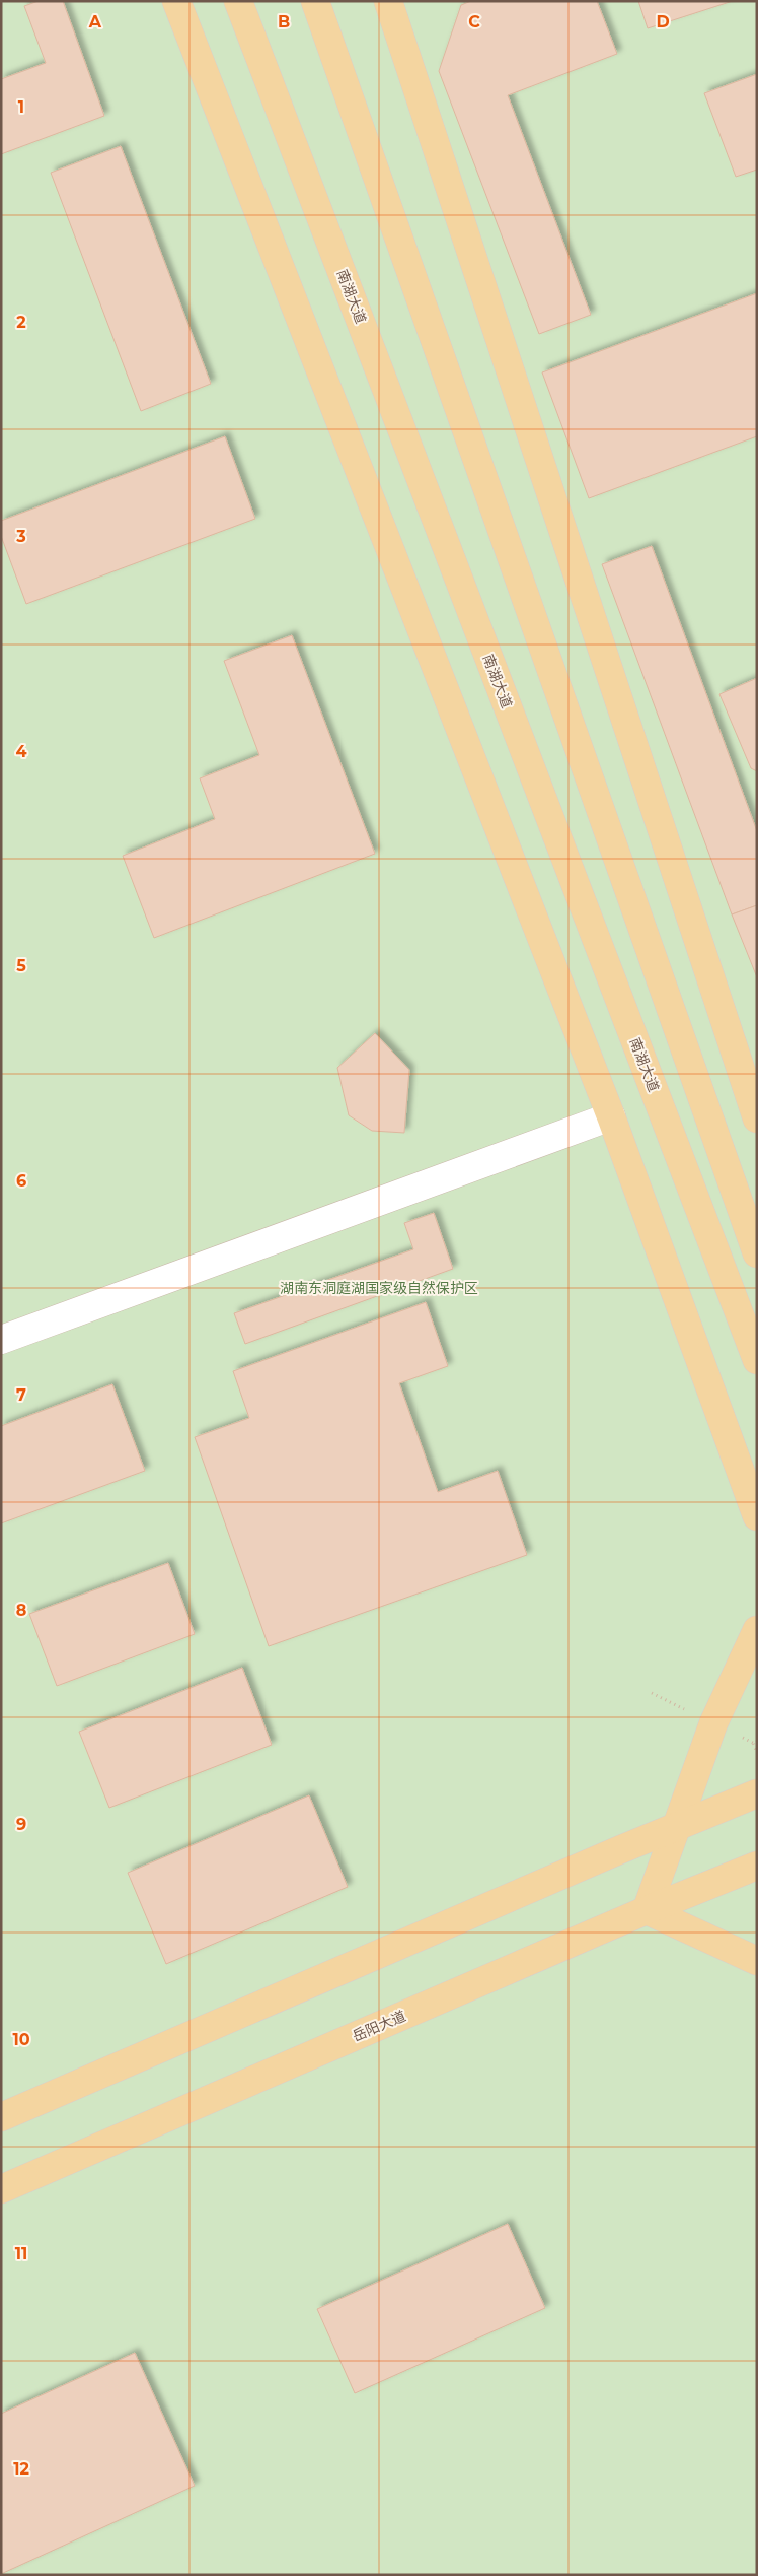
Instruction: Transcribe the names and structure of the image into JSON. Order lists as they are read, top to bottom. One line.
{"streets":{"main road":["南湖大道","岳阳大道"]},"parks":["湖南东洞庭湖国家级自然保护区"],"grid":{"columns":["A","B","C","D"],"rows":["1","2","3","4","5","6","7","8","9","10","11","12"]}}
